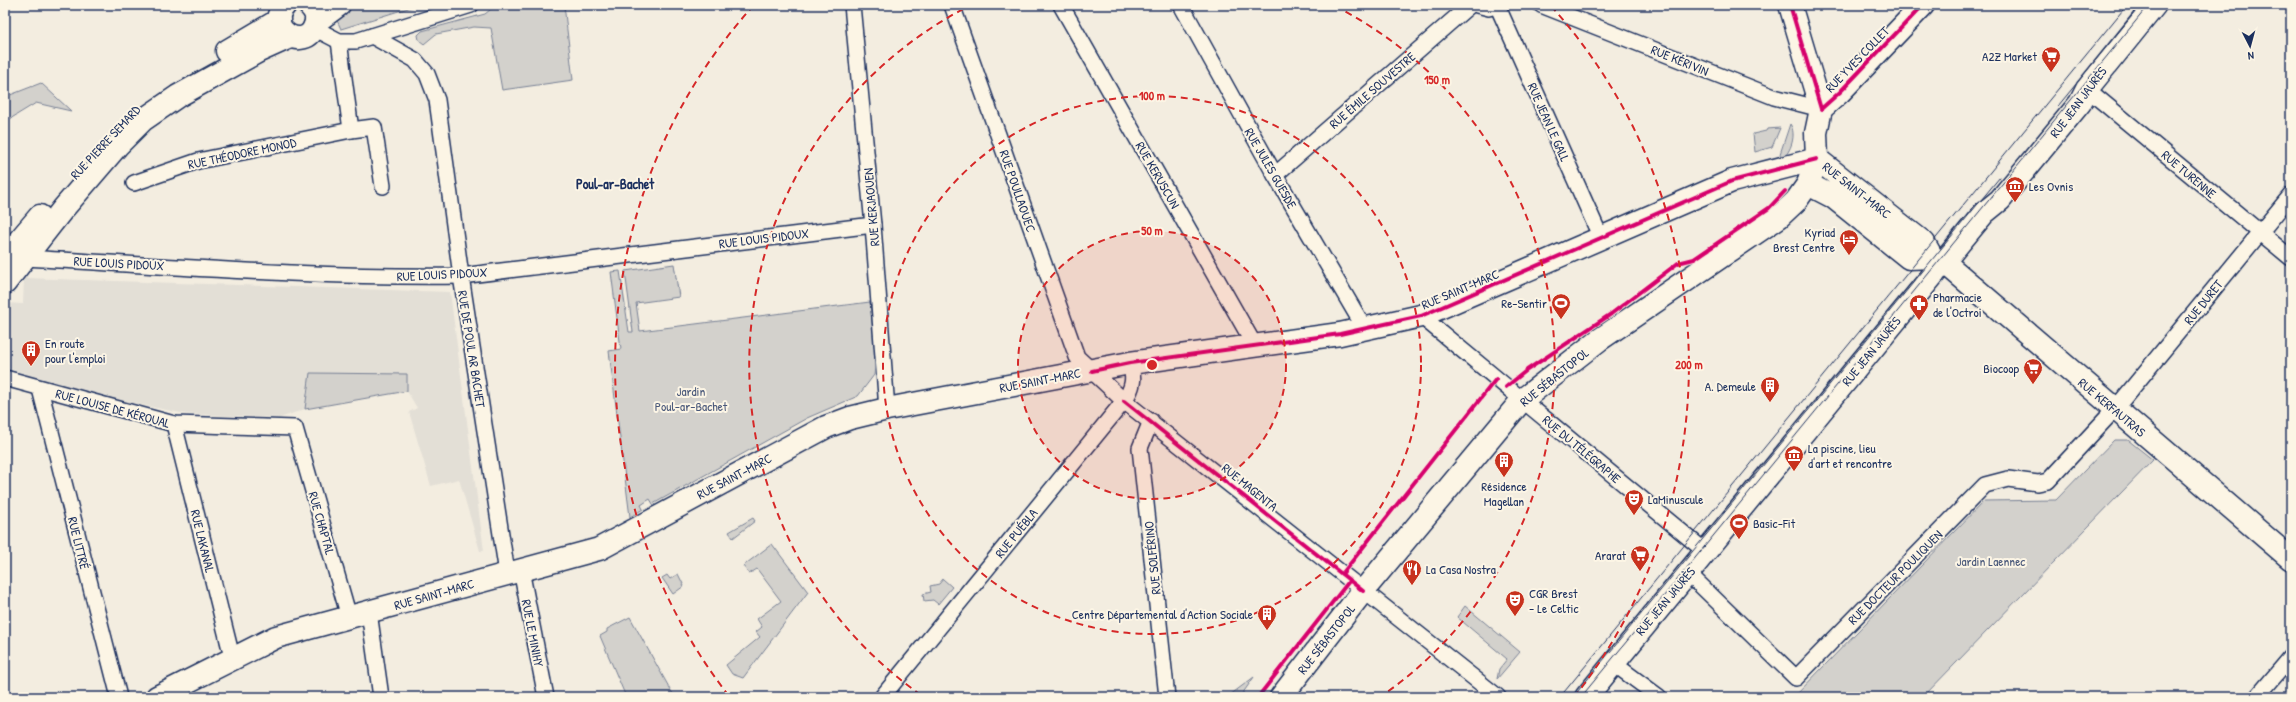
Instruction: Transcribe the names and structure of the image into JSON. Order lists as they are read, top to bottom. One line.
{"streets":{"street":["RUE YVES COLLET","RUE KÉRIVIN","RUE ÉMILE SOUVESTRE","RUE JEAN JAURÈS","RUE JEAN LE GALL","RUE PIERRE SEMARD","RUE THÉODORE MONOD","RUE JULES GUESDE","RUE TURENNE","RUE KERUSCUN","RUE SAINT-MARC","RUE POULLAOUEC","RUE KERJAOUEN","RUE LOUIS PIDOUX","RUE DURET","RUE DE POUL AR BACHET","RUE SÉBASTOPOL","RUE KERFAUTRAS","RUE LOUISE DE KÉROUAL","RUE DU TÉLÉGRAPHE","RUE MAGENTA","RUE CHAPTAL","RUE PUÉBLA","RUE LAKANAL","RUE LITTRÉ","RUE SOLFÉRINO","RUE DOCTEUR POULIQUEN","RUE LE MINIHY"]},"crossings":[["RUE YVES COLLET","RUE KÉRIVIN"],["RUE YVES COLLET","RUE SÉBASTOPOL"],["RUE KÉRIVIN","RUE SÉBASTOPOL"],["RUE ÉMILE SOUVESTRE","RUE JULES GUESDE"],["RUE JEAN JAURÈS","RUE TURENNE"],["RUE JEAN JAURÈS","RUE SAINT-MARC"],["RUE JEAN JAURÈS","RUE KERFAUTRAS"],["RUE JEAN JAURÈS","RUE DU TÉLÉGRAPHE"],["RUE JEAN JAURÈS","RUE DOCTEUR POULIQUEN"],["RUE JEAN LE GALL","RUE SAINT-MARC"],["RUE PIERRE SEMARD","RUE LOUIS PIDOUX"],["RUE JULES GUESDE","RUE SAINT-MARC"],["RUE TURENNE","RUE DURET"],["RUE KERUSCUN","RUE SAINT-MARC"],["RUE SAINT-MARC","RUE POULLAOUEC"],["RUE SAINT-MARC","RUE KERJAOUEN"],["RUE SAINT-MARC","RUE DE POUL AR BACHET"],["RUE SAINT-MARC","RUE SÉBASTOPOL"],["RUE SAINT-MARC","RUE KERFAUTRAS"],["RUE SAINT-MARC","RUE DU TÉLÉGRAPHE"],["RUE SAINT-MARC","RUE MAGENTA"],["RUE SAINT-MARC","RUE CHAPTAL"],["RUE SAINT-MARC","RUE PUÉBLA"],["RUE SAINT-MARC","RUE LAKANAL"],["RUE SAINT-MARC","RUE LE MINIHY"],["RUE POULLAOUEC","RUE MAGENTA"],["RUE KERJAOUEN","RUE LOUIS PIDOUX"],["RUE LOUIS PIDOUX","RUE DE POUL AR BACHET"],["RUE DURET","RUE KERFAUTRAS"],["RUE DURET","RUE DOCTEUR POULIQUEN"],["RUE DE POUL AR BACHET","RUE LE MINIHY"],["RUE SÉBASTOPOL","RUE DU TÉLÉGRAPHE"],["RUE SÉBASTOPOL","RUE MAGENTA"],["RUE KERFAUTRAS","RUE DOCTEUR POULIQUEN"],["RUE LOUISE DE KÉROUAL","RUE CHAPTAL"],["RUE LOUISE DE KÉROUAL","RUE LAKANAL"],["RUE LOUISE DE KÉROUAL","RUE LITTRÉ"],["RUE MAGENTA","RUE PUÉBLA"],["RUE MAGENTA","RUE SOLFÉRINO"]],"districts":["Poul-ar-Bachet"],"parks":["Jardin Poul-ar-Bachet","Jardin Laennec"],"places":{"supermarket":["A2Z Market","Biocoop","Ararat"],"museum":["Les Ovnis","La piscine, lieu d'art et rencontre"],"hotel":["Kyriad Brest Centre"],"sports":["Re-Sentir","Basic-Fit"],"pharmacy":["Pharmacie de l'Octroi"],"building":["En route pour l'emploi","A. Demeule","Résidence Magellan","Centre Départemental d'Action Sociale"],"theatre":["LaMinuscule","CGR Brest - Le Celtic"],"restaurant":["La Casa Nostra"]},"north":"bottom","rings":["150 m","100 m","50 m","200 m"]}
